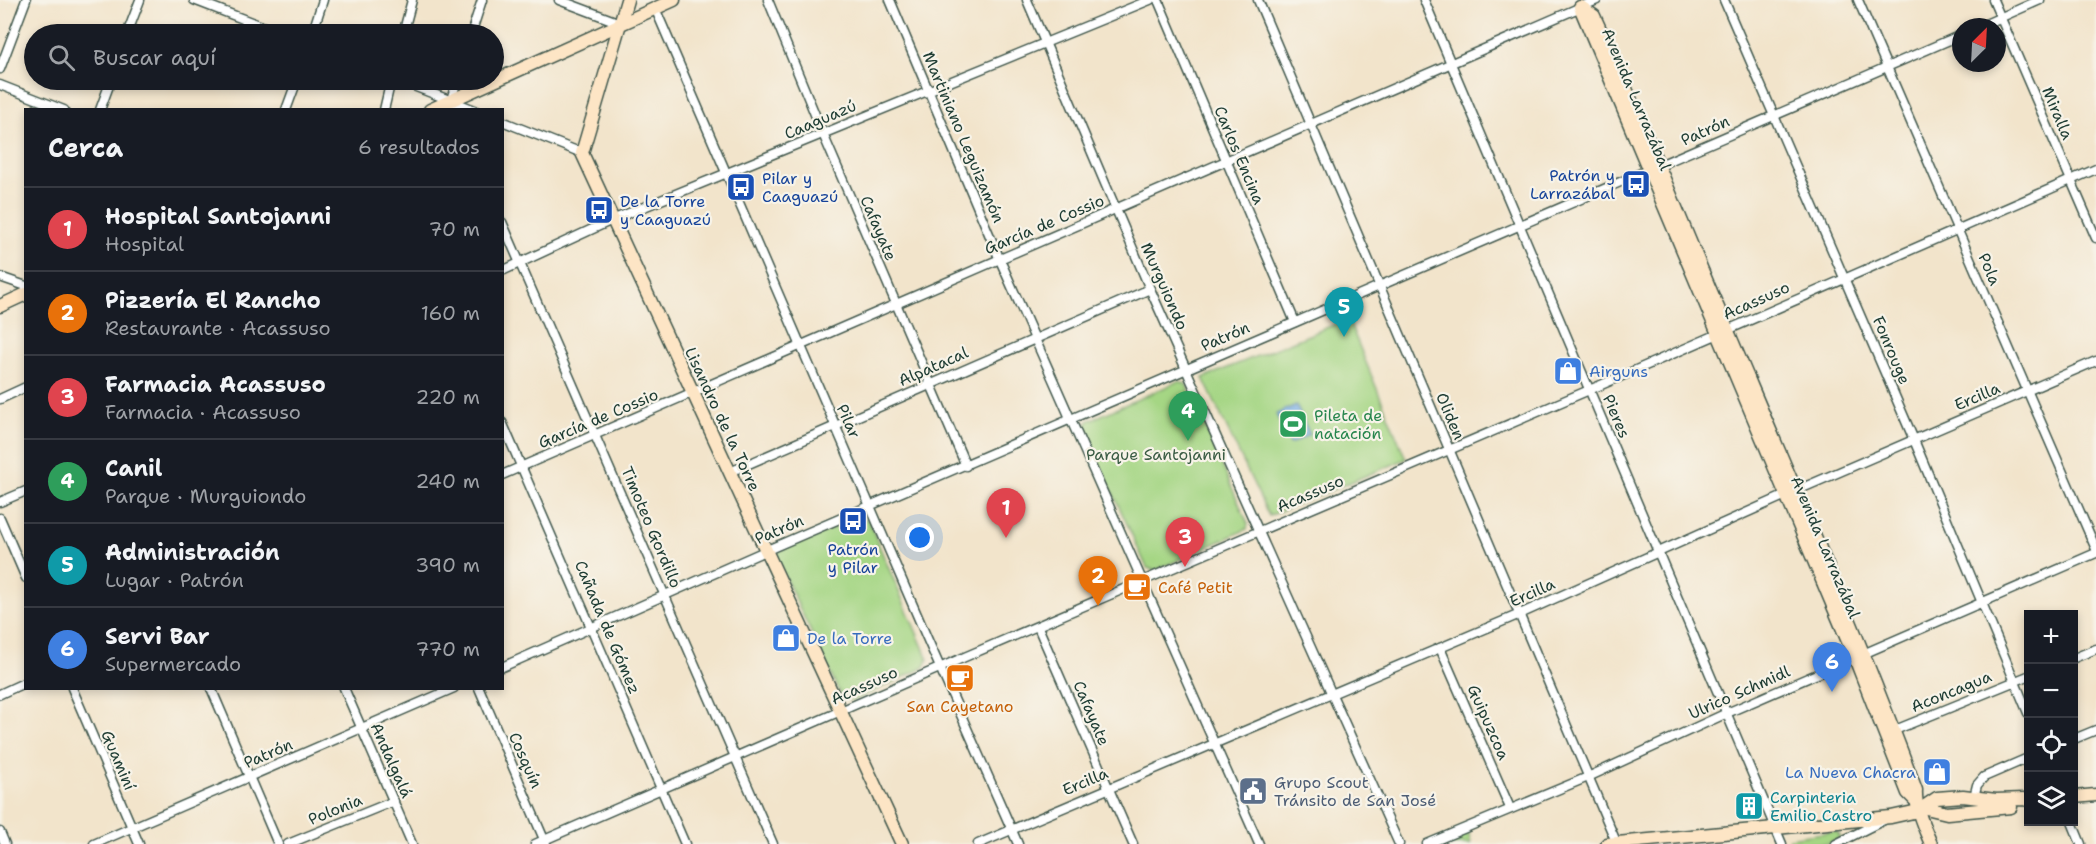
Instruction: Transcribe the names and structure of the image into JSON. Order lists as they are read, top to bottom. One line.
{"streets":{"street":["Avenida Larrazábal","Miralla","Caaguazú","Patrón","Martiniano Leguizamón","Carlos Encina","García de Cossio","Cafayate","Pola","Murguiondo","Acassuso","Fonrouge","Alpatacal","Ercilla","Oliden","Pieres","Lisandro de la Torre","Pilar","Timoteo Gordillo","Cañada de Gómez","Aconcagua","Ulrico Schmidl","Guipuzcoa","Guaminí","Andalgalá","Cosquín","Polonia"]},"crossings":[["Avenida Larrazábal","Patrón"],["Avenida Larrazábal","García de Cossio"],["Avenida Larrazábal","Acassuso"],["Avenida Larrazábal","Ercilla"],["Avenida Larrazábal","Aconcagua"],["Avenida Larrazábal","Ulrico Schmidl"],["Miralla","Acassuso"],["Caaguazú","Martiniano Leguizamón"],["Caaguazú","Cafayate"],["Caaguazú","Murguiondo"],["Caaguazú","Lisandro de la Torre"],["Caaguazú","Pilar"],["Caaguazú","Timoteo Gordillo"],["Patrón","Martiniano Leguizamón"],["Patrón","Carlos Encina"],["Patrón","Cafayate"],["Patrón","Pola"],["Patrón","Murguiondo"],["Patrón","Fonrouge"],["Patrón","Oliden"],["Patrón","Pieres"],["Patrón","Lisandro de la Torre"],["Patrón","Pilar"],["Patrón","Timoteo Gordillo"],["Patrón","Cañada de Gómez"],["Patrón","Guaminí"],["Patrón","Andalgalá"],["Martiniano Leguizamón","García de Cossio"],["Martiniano Leguizamón","Acassuso"],["Martiniano Leguizamón","Alpatacal"],["Martiniano Leguizamón","Ercilla"],["Carlos Encina","García de Cossio"],["García de Cossio","Cafayate"],["García de Cossio","Murguiondo"],["García de Cossio","Oliden"],["García de Cossio","Pieres"],["García de Cossio","Lisandro de la Torre"],["García de Cossio","Pilar"],["García de Cossio","Timoteo Gordillo"],["García de Cossio","Cañada de Gómez"],["Cafayate","Acassuso"],["Cafayate","Alpatacal"],["Cafayate","Ercilla"],["Pola","Acassuso"],["Pola","Ercilla"],["Pola","Ulrico Schmidl"],["Murguiondo","Acassuso"],["Murguiondo","Alpatacal"],["Murguiondo","Ercilla"],["Acassuso","Fonrouge"],["Acassuso","Oliden"],["Acassuso","Pieres"],["Acassuso","Lisandro de la Torre"],["Acassuso","Pilar"],["Acassuso","Timoteo Gordillo"],["Acassuso","Cañada de Gómez"],["Acassuso","Cosquín"],["Fonrouge","Ercilla"],["Fonrouge","Aconcagua"],["Fonrouge","Ulrico Schmidl"],["Alpatacal","Lisandro de la Torre"],["Alpatacal","Pilar"],["Ercilla","Oliden"],["Ercilla","Pieres"],["Ercilla","Pilar"],["Ercilla","Guipuzcoa"],["Oliden","Ulrico Schmidl"],["Pieres","Ulrico Schmidl"],["Ulrico Schmidl","Guipuzcoa"],["Andalgalá","Polonia"]],"parks":["Parque Santojanni"],"places":{"bus stop":["Patrón y Larrazábal","Pilar y Caaguazú","De la Torre y Caaguazú","Patrón y Pilar"],"shop":["Airguns","De la Torre","La Nueva Chacra"],"sports":["Pileta de natación"],"cafe":["Café Petit","San Cayetano"],"public building":["Grupo Scout Tránsito de San José"],"building":["Carpinteria Emilio Castro"]},"north":"top right","page":{"search":"Buscar aquí","heading":["Cerca","6 resultados"],"list":[{"mark":"1","name":"Hospital Santojanni","note":"Hospital","value":"70 m"},{"mark":"2","name":"Pizzería El Rancho","note":"Restaurante · Acassuso","value":"160 m"},{"mark":"3","name":"Farmacia Acassuso","note":"Farmacia · Acassuso","value":"220 m"},{"mark":"4","name":"Canil","note":"Parque · Murguiondo","value":"240 m"},{"mark":"5","name":"Administración","note":"Lugar · Patrón","value":"390 m"},{"mark":"6","name":"Servi Bar","note":"Supermercado","value":"770 m"}],"pins":["5","4","1","3","2","6"],"map_buttons":["+","−"]}}
